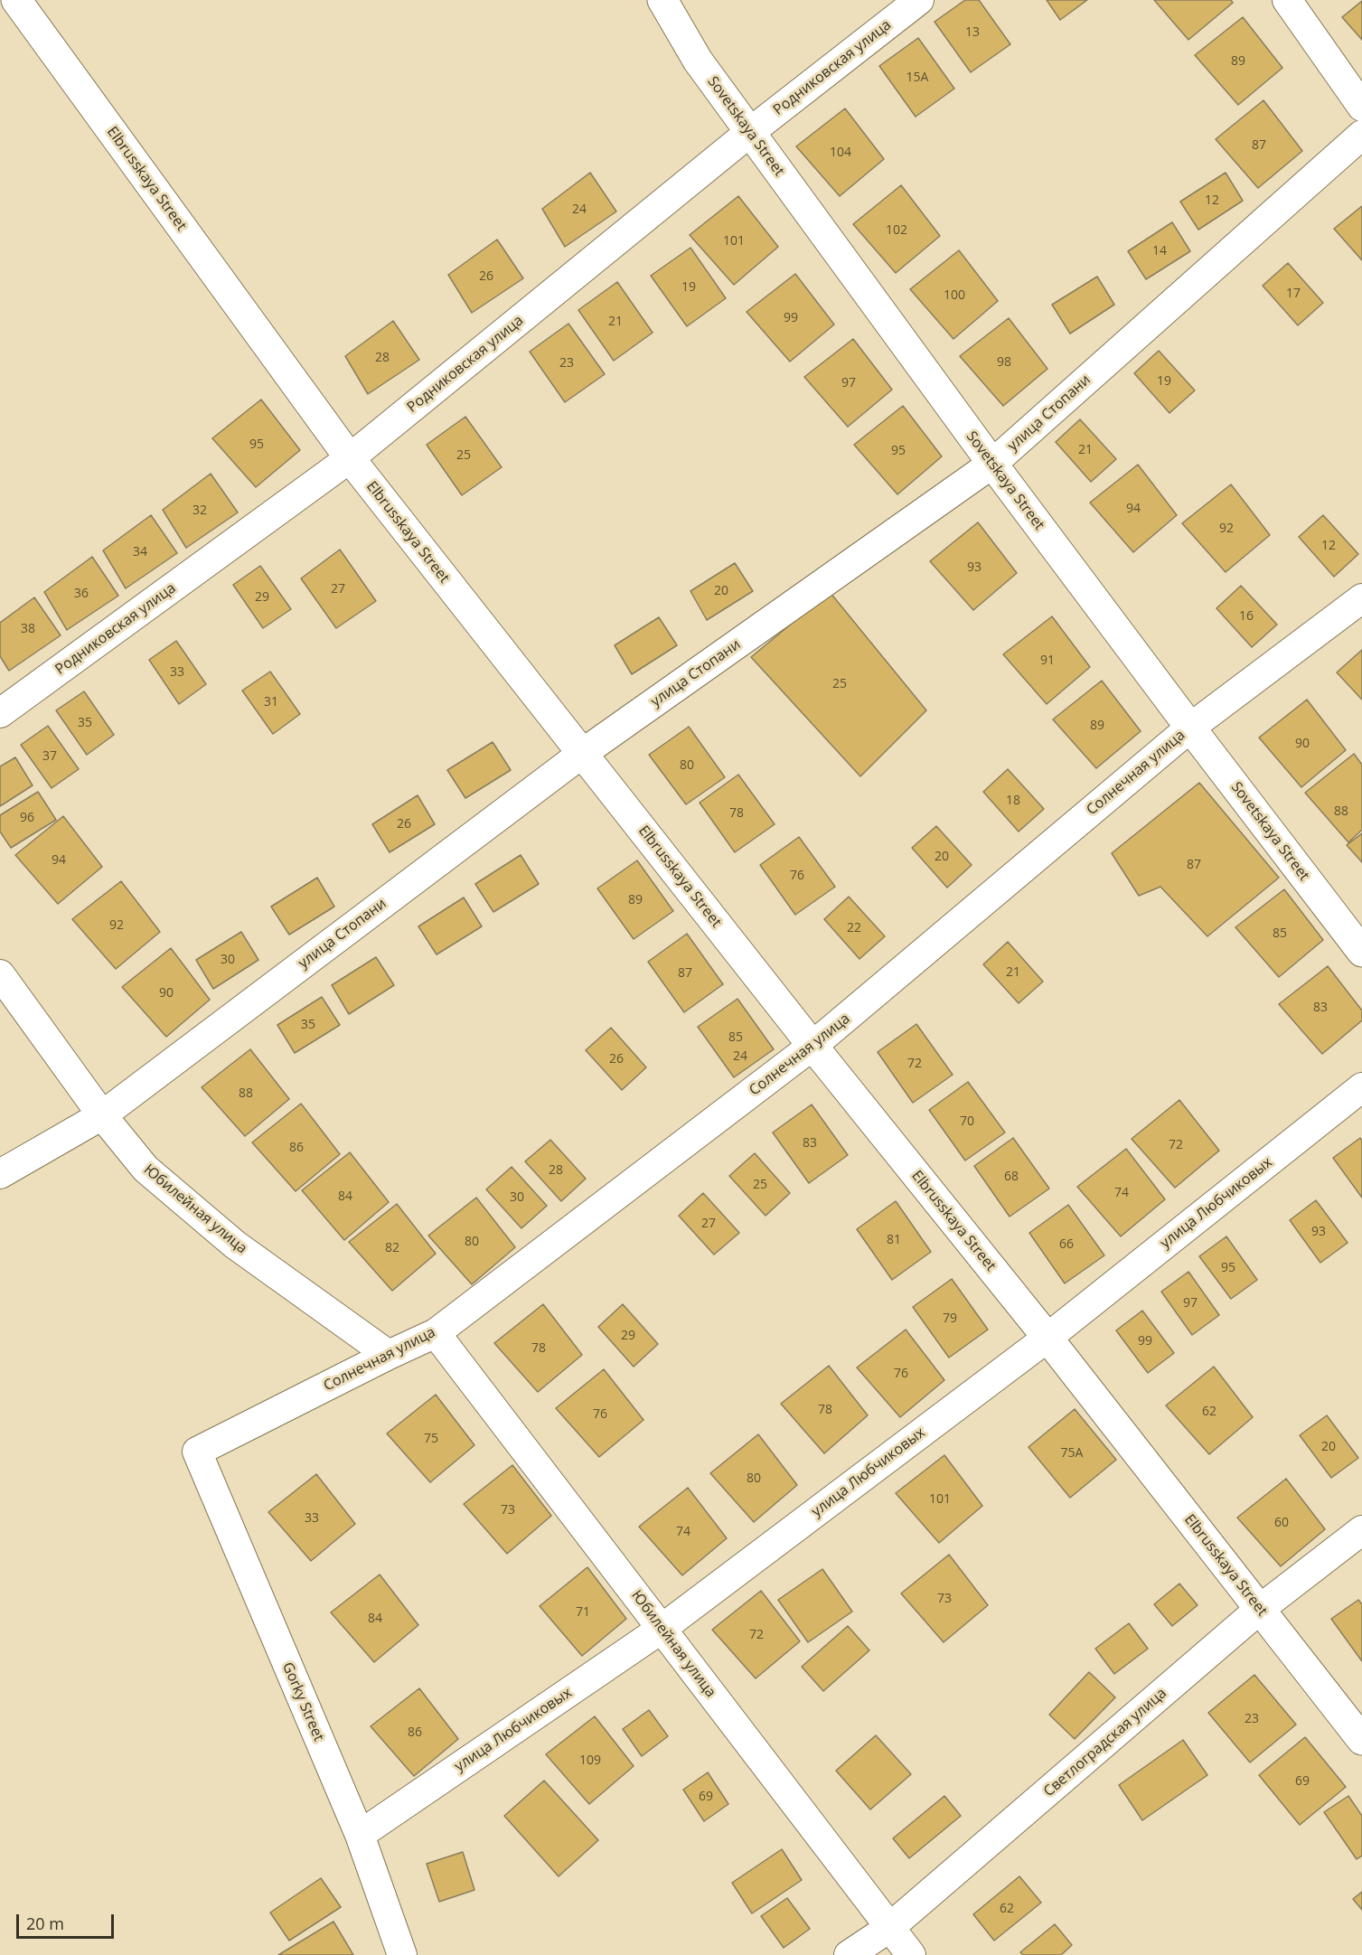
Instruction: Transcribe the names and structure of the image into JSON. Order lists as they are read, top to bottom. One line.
{"streets":{"street":["Родниковская улица","Sovetskaya Street","Elbrusskaya Street","улица Стопани","Солнечная улица","улица Любчиковых","Юбилейная улица","Gorky Street","Светлоградская улица"]},"crossings":[["Родниковская улица","Sovetskaya Street"],["Родниковская улица","Elbrusskaya Street"],["Sovetskaya Street","улица Стопани"],["Sovetskaya Street","Солнечная улица"],["Elbrusskaya Street","улица Стопани"],["Elbrusskaya Street","Солнечная улица"],["Elbrusskaya Street","улица Любчиковых"],["Elbrusskaya Street","Светлоградская улица"],["улица Стопани","Юбилейная улица"],["Солнечная улица","Юбилейная улица"],["Солнечная улица","Gorky Street"],["улица Любчиковых","Юбилейная улица"],["улица Любчиковых","Gorky Street"],["Юбилейная улица","Светлоградская улица"]],"house_numbers":["13","89","15А","87","104","12","24","102","101","14","26","19","17","100","99","21","28","98","23","19","97","95","21","95","25","94","32","92","12","34","93","27","20","36","29","16","38","91","33","25","31","35","89","90","37","80","18","88","78","96","26","20","94","87","76","89","92","22","85","30","21","87","90","83","35","85","24","26","72","88","70","83","72","86","28","68","25","74","84","30","27","93","81","80","66","82","95","97","79","29","99","78","76","78","62","76","75","20","75А","80","101","73","33","60","74","73","71","84","72","23","86","109","69","69","62"],"scale_bar":"20 m"}
